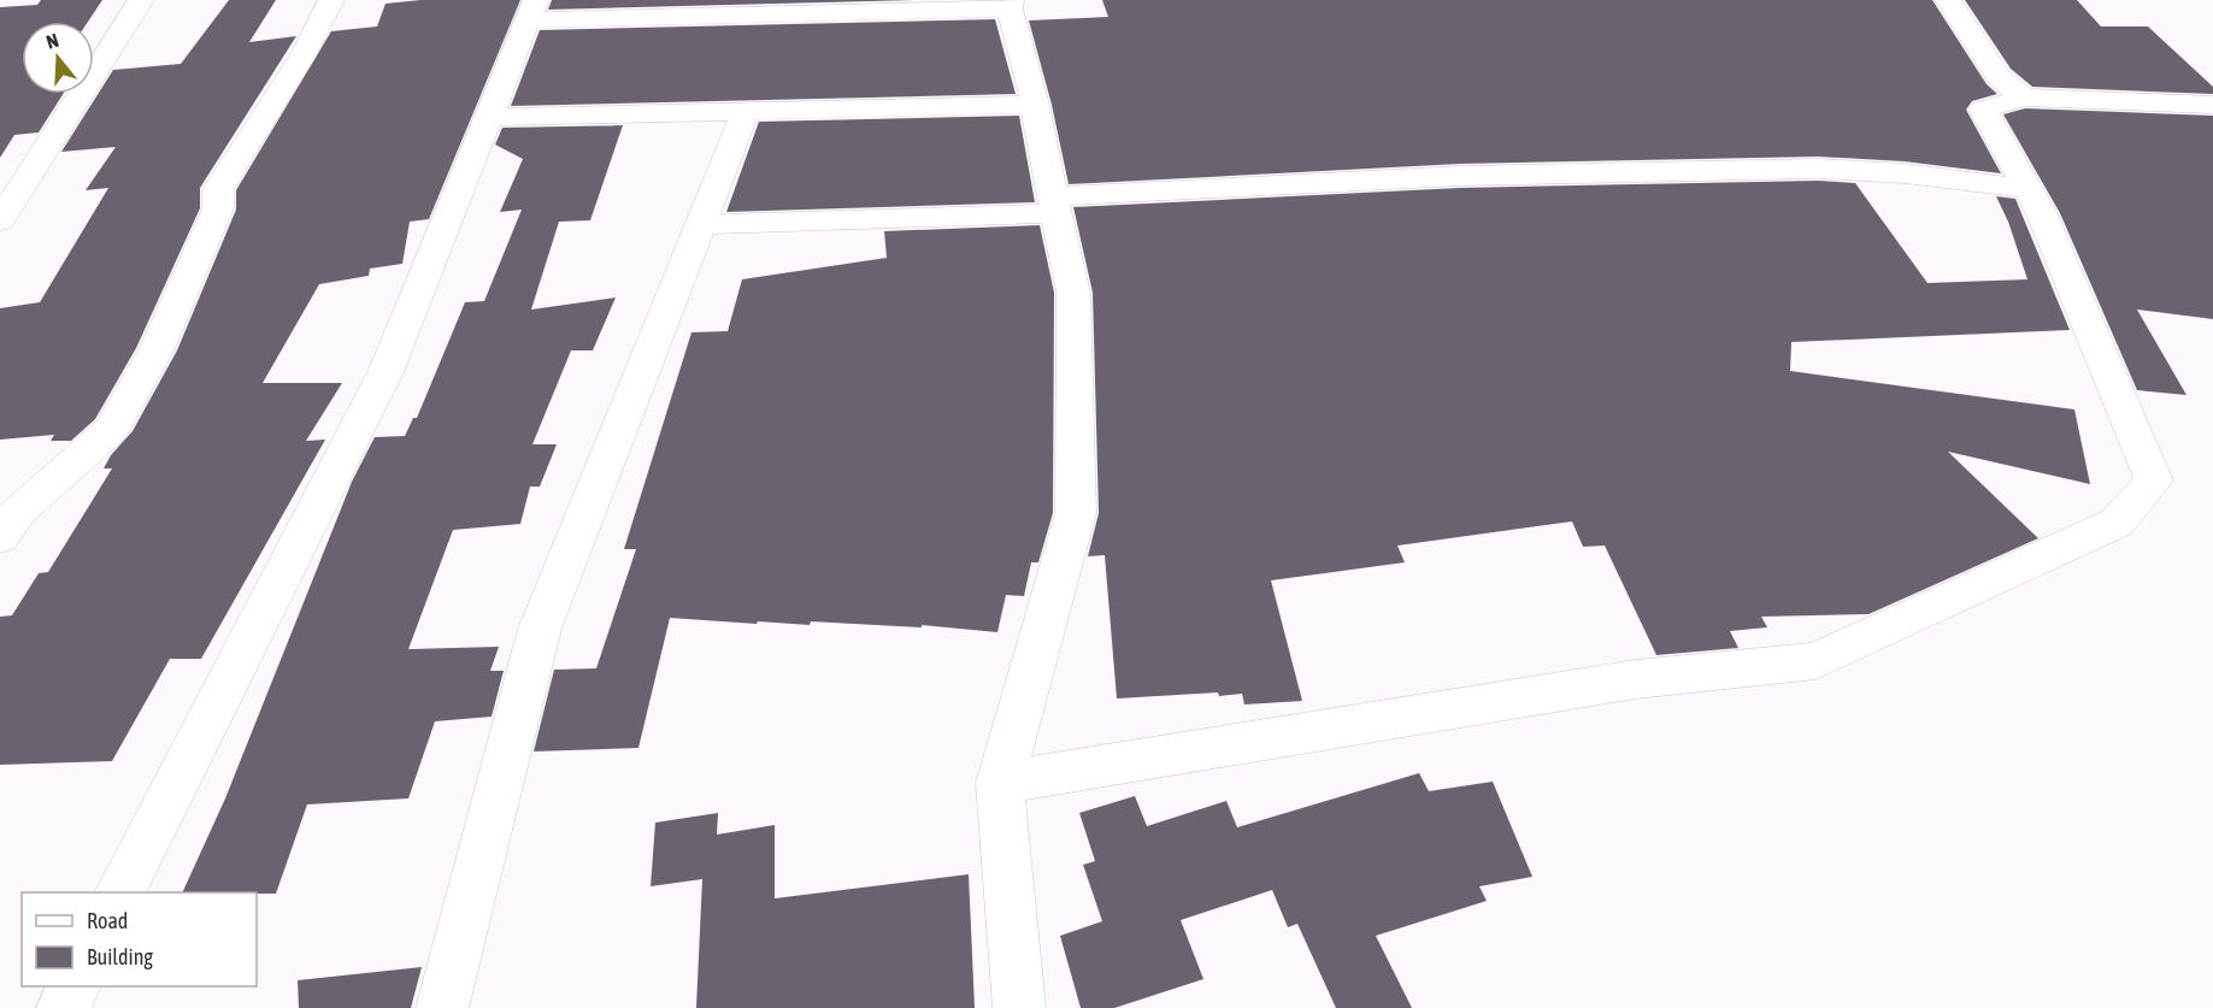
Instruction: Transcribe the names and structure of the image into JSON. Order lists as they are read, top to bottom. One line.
{"legend":["Road","Building"],"north":"top"}
